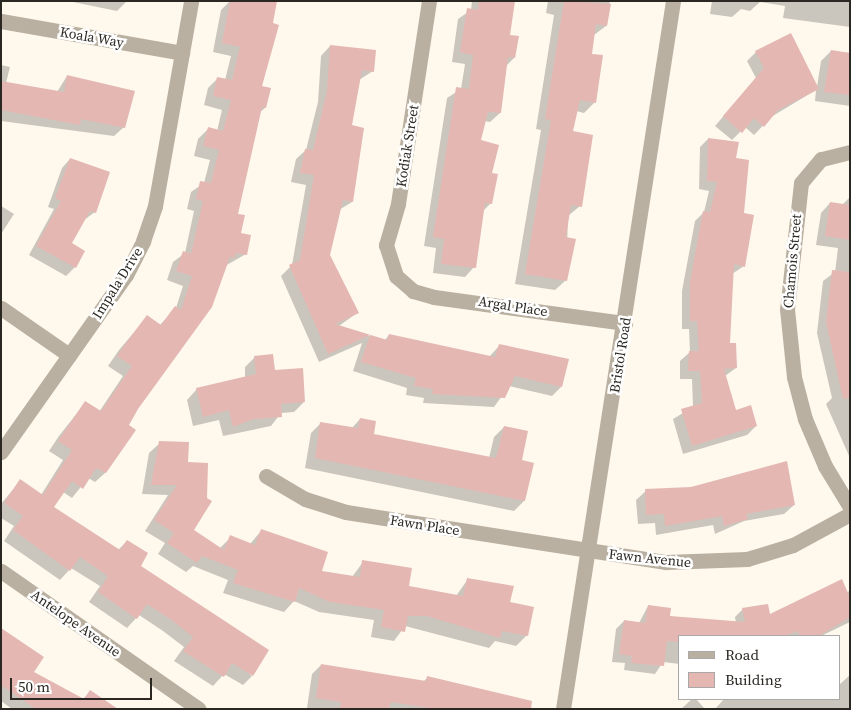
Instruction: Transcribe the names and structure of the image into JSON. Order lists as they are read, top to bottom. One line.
{"streets":{"street":["Koala Way","Kodiak Street","Chamois Street","Impala Drive","Argal Place","Bristol Road","Fawn Place","Fawn Avenue","Antelope Avenue"]},"crossings":[["Koala Way","Impala Drive"],["Kodiak Street","Argal Place"],["Argal Place","Bristol Road"],["Bristol Road","Fawn Place"],["Bristol Road","Fawn Avenue"],["Fawn Place","Fawn Avenue"]],"legend":["Road","Building"],"scale_bar":"50 m"}
